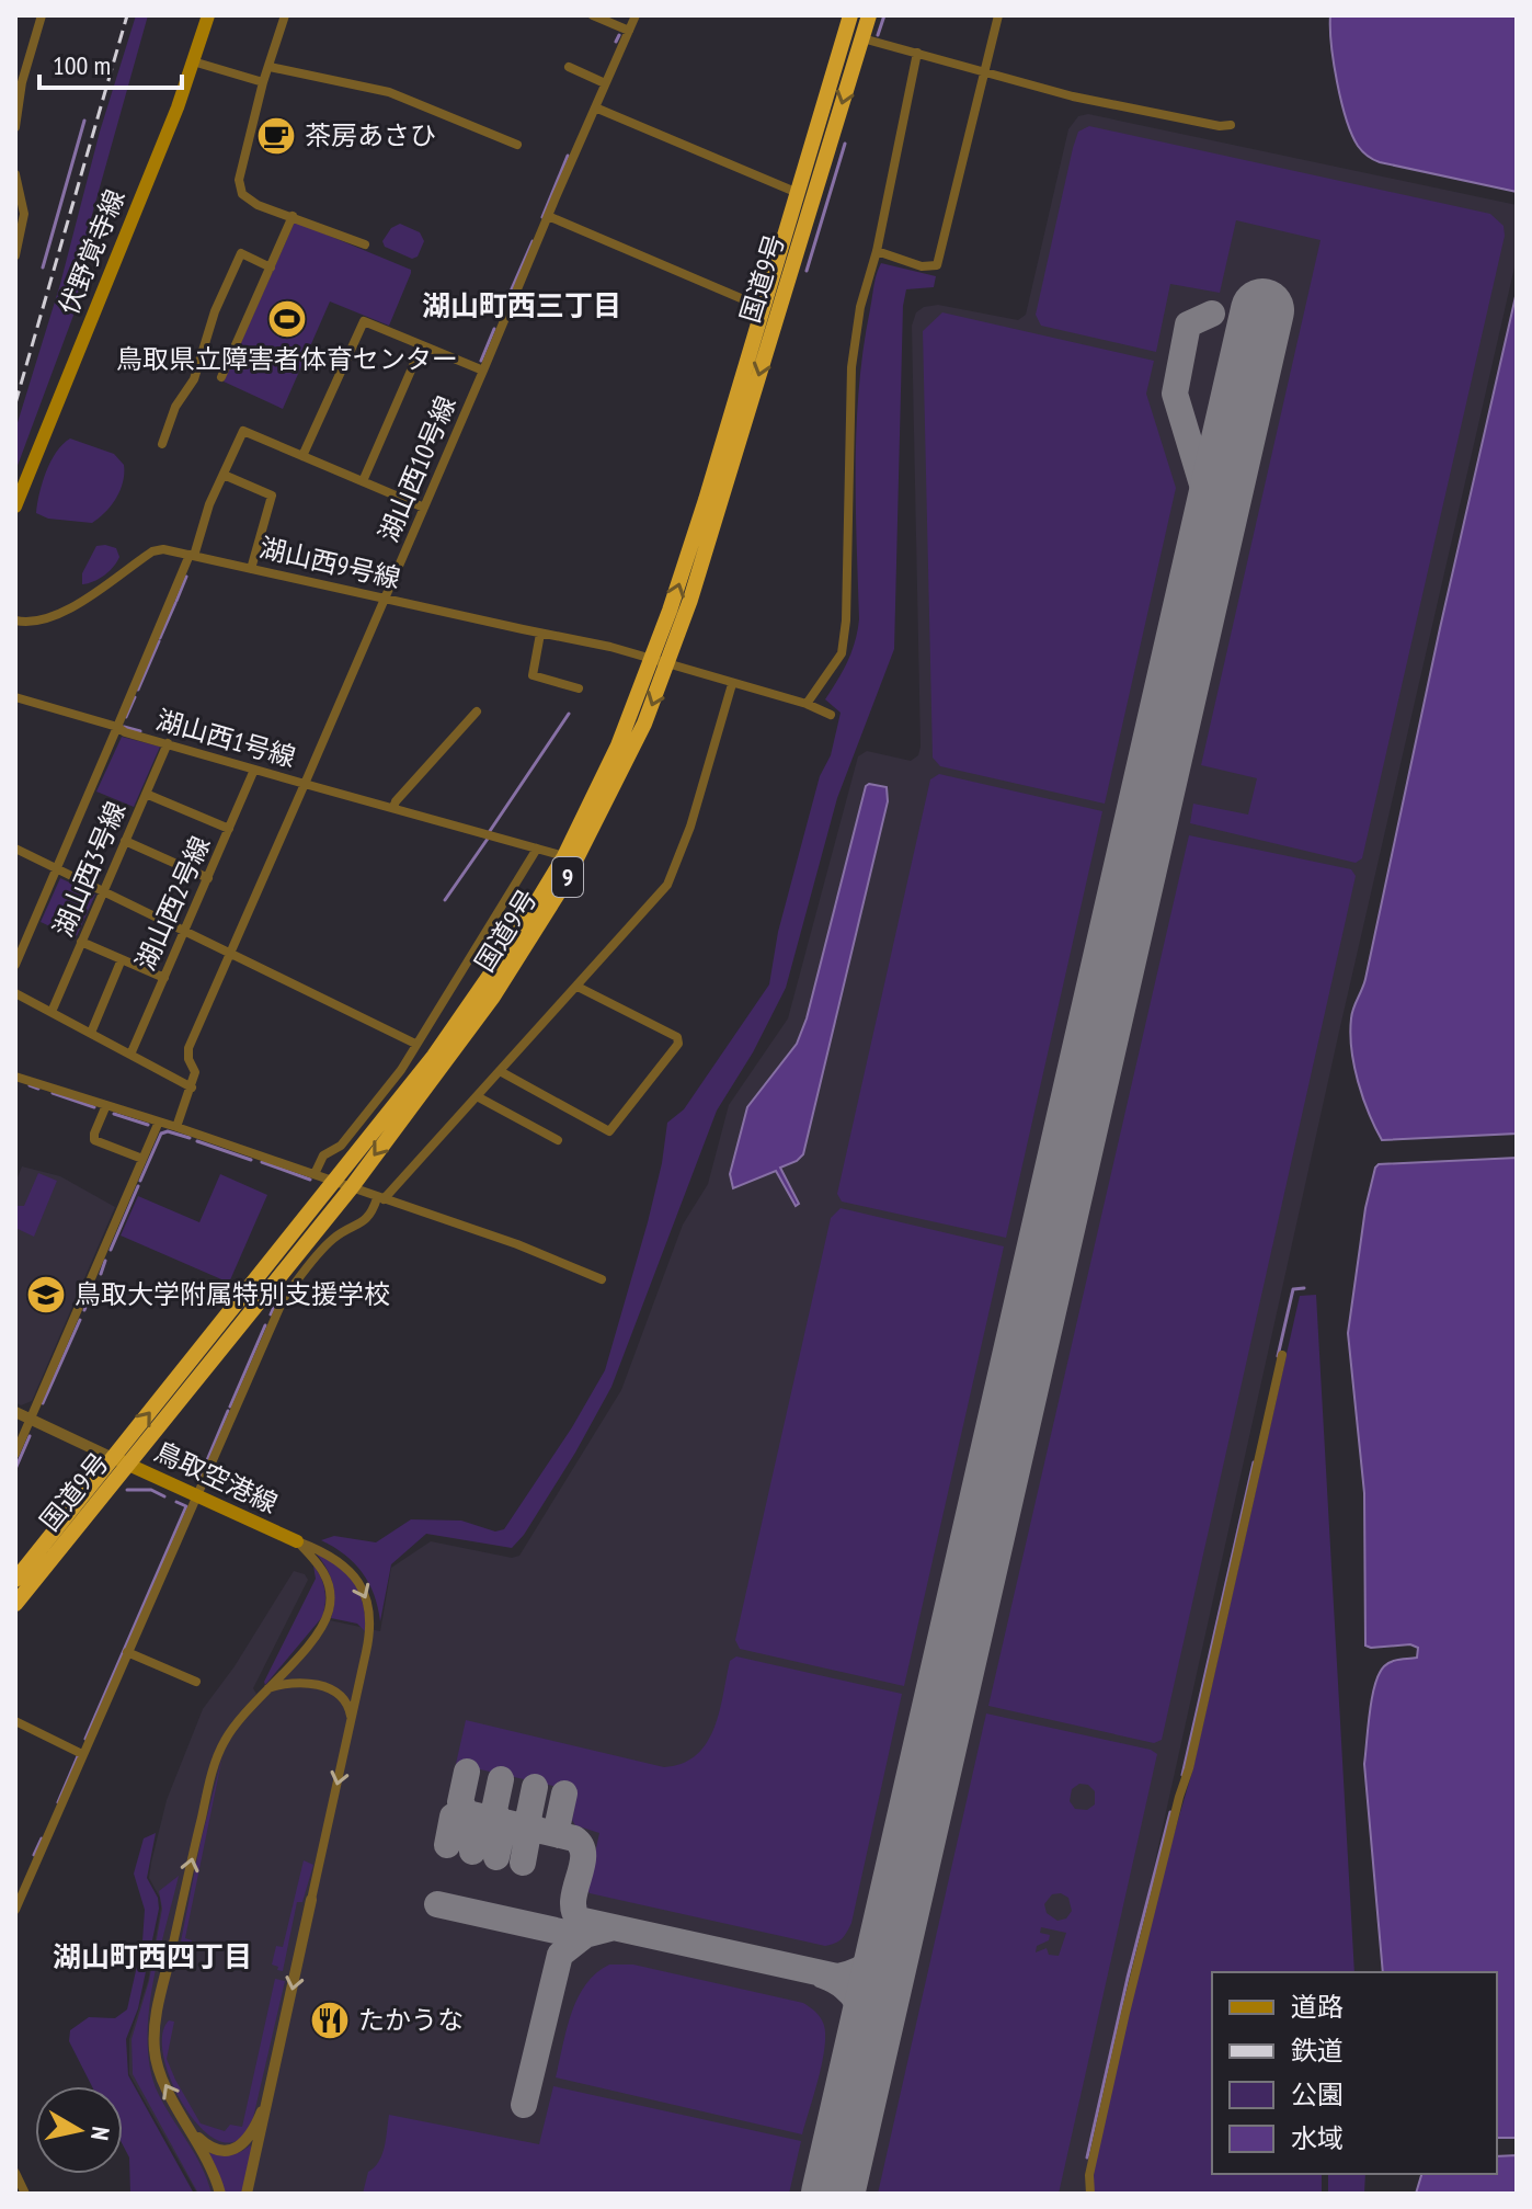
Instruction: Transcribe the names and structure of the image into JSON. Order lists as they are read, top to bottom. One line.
{"streets":{"highway":["国道9号","9"],"main road":["伏野覚寺線","鳥取空港線"],"street":["湖山西10号線","湖山西9号線","湖山西1号線","湖山西3号線","湖山西2号線"]},"crossings":[["国道9号","湖山西9号線"],["国道9号","鳥取空港線"],["湖山西10号線","湖山西9号線"],["湖山西10号線","湖山西1号線"],["湖山西1号線","湖山西3号線"],["湖山西1号線","湖山西2号線"]],"districts":["湖山町西三丁目","湖山町西四丁目"],"places":{"cafe":["茶房あさひ"],"sports":["鳥取県立障害者体育センター"],"school or university":["鳥取大学附属特別支援学校"],"restaurant":["たかうな"]},"legend":["道路","鉄道","公園","水域"],"scale_bar":"100 m","north":"right"}
